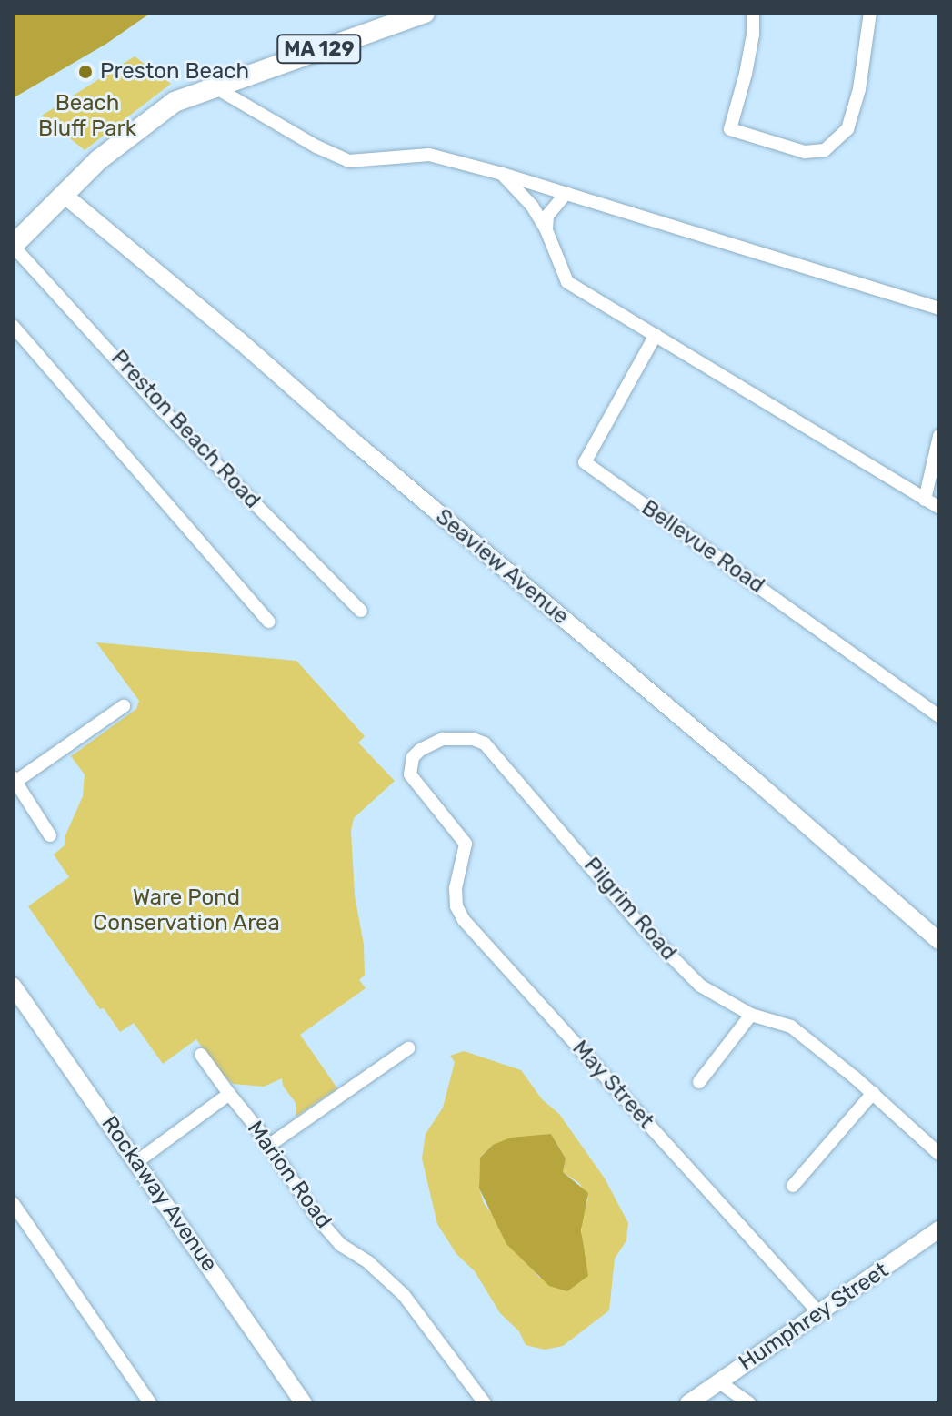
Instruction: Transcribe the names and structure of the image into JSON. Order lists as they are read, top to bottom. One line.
{"streets":{"main road":["MA 129"],"street":["Preston Beach Road","Bellevue Road","Seaview Avenue","Pilgrim Road","May Street","Marion Road","Rockaway Avenue","Humphrey Street"]},"crossings":[["MA 129","Preston Beach Road"],["MA 129","Seaview Avenue"],["Pilgrim Road","May Street"],["May Street","Humphrey Street"]],"parks":["Beach Bluff Park","Ware Pond Conservation Area"],"places":["Preston Beach"]}
